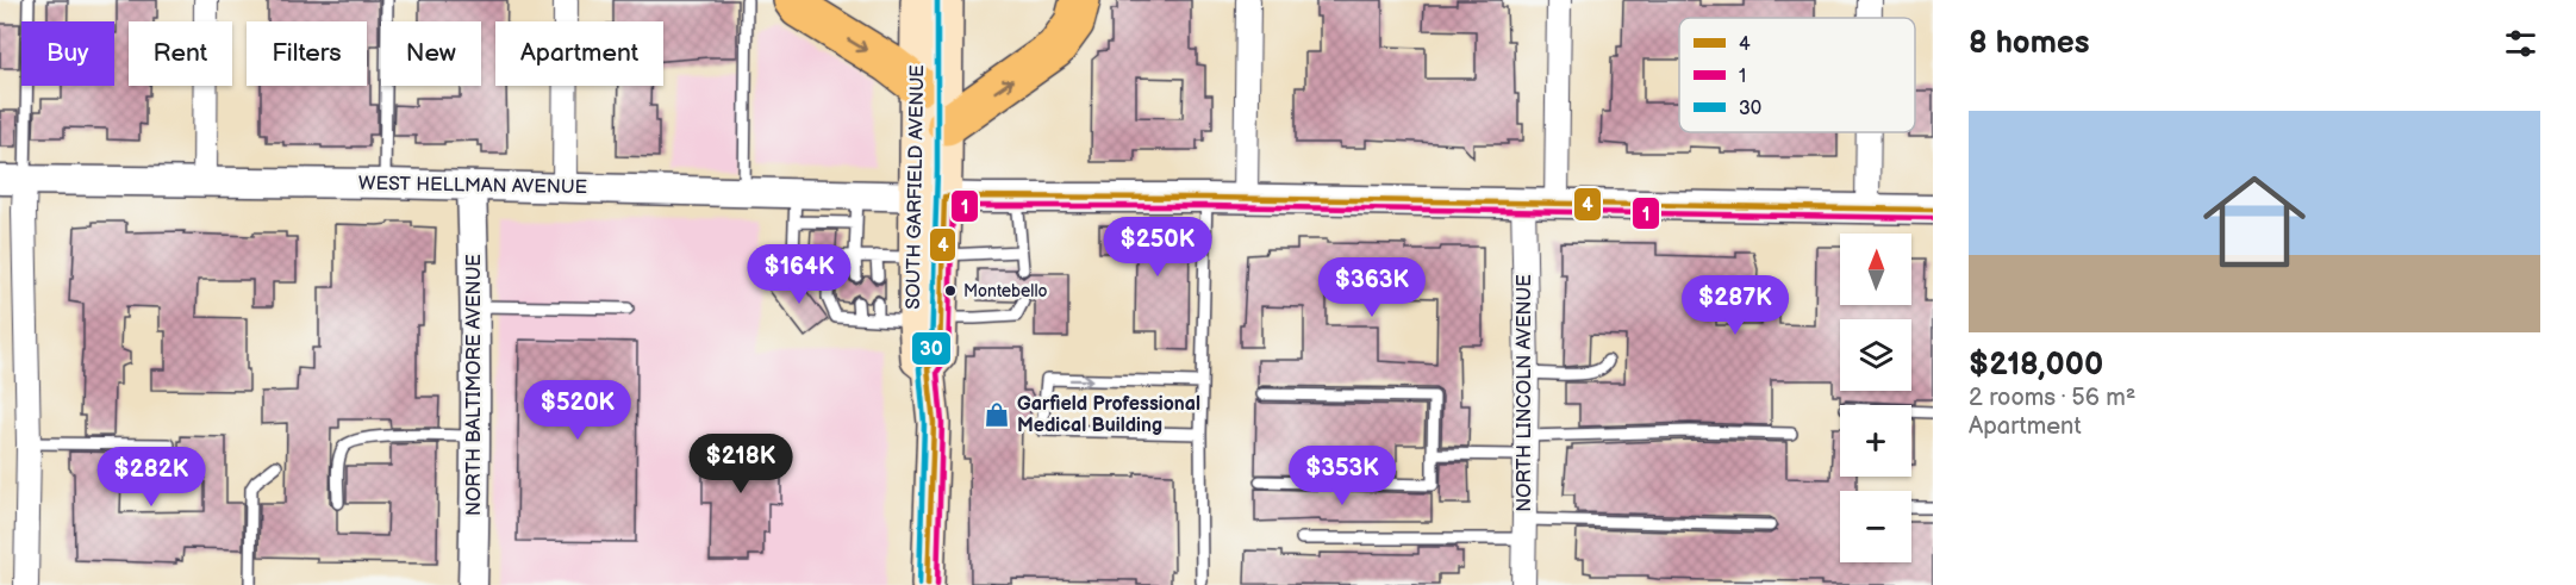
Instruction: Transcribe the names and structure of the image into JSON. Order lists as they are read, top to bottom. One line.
{"streets":{"main road":["SOUTH GARFIELD AVENUE"],"street":["WEST HELLMAN AVENUE","NORTH BALTIMORE AVENUE","NORTH LINCOLN AVENUE"]},"crossings":[["WEST HELLMAN AVENUE","SOUTH GARFIELD AVENUE"],["WEST HELLMAN AVENUE","NORTH BALTIMORE AVENUE"],["WEST HELLMAN AVENUE","NORTH LINCOLN AVENUE"]],"places":{"other":["Montebello"],"shop":["Garfield Professional Medical Building"]},"lines":["transit line 30","transit line 4","transit line 1"],"legend":["4","1","30"],"north":"top","page":{"heading":"8 homes","chip":["Buy","Rent","Filters","New","Apartment"],"list":[{"name":"$218,000","note":"2 rooms · 56 m² · Apartment"}],"price":["$250K","$164K","$363K","$287K","$520K","$218K","$353K","$282K"],"map_buttons":["+","−"]}}
